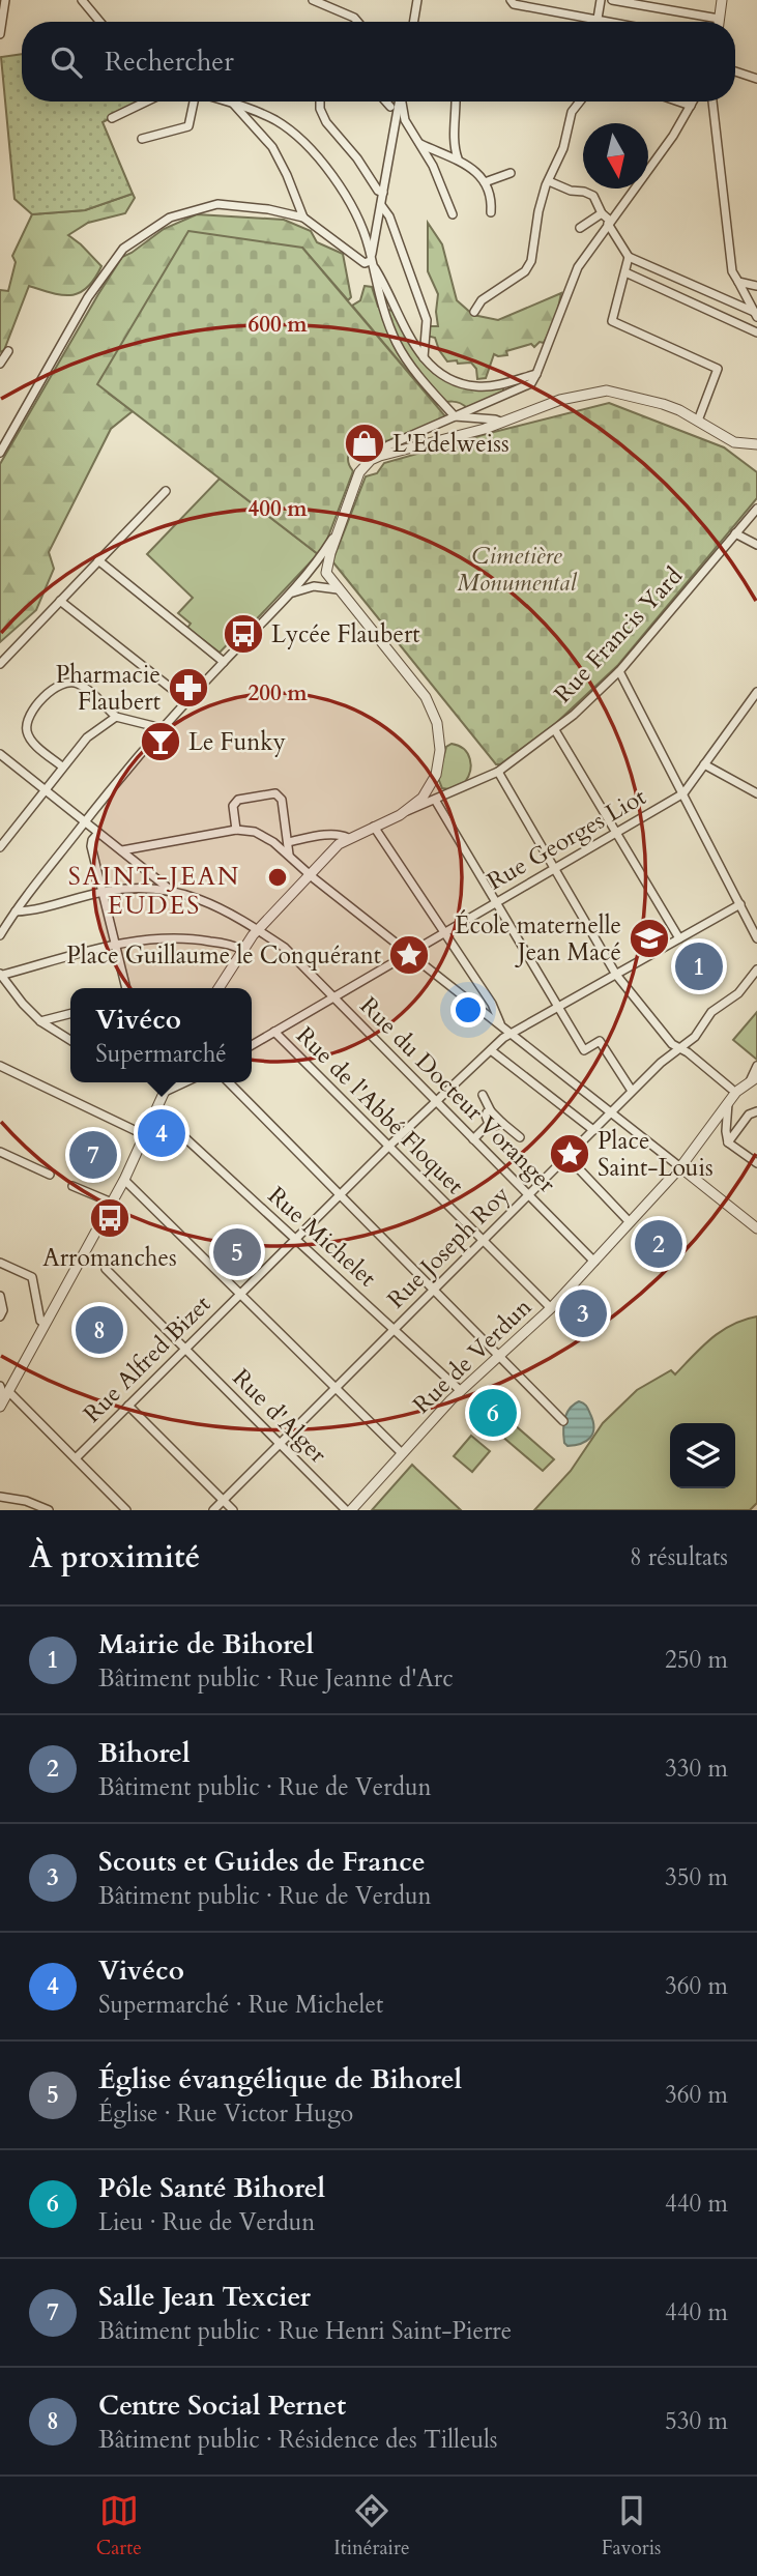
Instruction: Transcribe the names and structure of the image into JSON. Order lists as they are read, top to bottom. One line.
{"streets":{"street":["Rue Francis Yard","Rue Georges Liot","Rue du Docteur Voranger","Rue de l'Abbé Floquet","Rue Michelet","Rue Joseph Roy","Rue de Verdun","Rue Alfred Bizet","Rue d'Alger"]},"crossings":[["Rue Georges Liot","Rue du Docteur Voranger"],["Rue Georges Liot","Rue de l'Abbé Floquet"],["Rue du Docteur Voranger","Rue Joseph Roy"],["Rue du Docteur Voranger","Rue de Verdun"],["Rue du Docteur Voranger","Rue Alfred Bizet"],["Rue de l'Abbé Floquet","Rue Joseph Roy"],["Rue de l'Abbé Floquet","Rue de Verdun"],["Rue de l'Abbé Floquet","Rue Alfred Bizet"],["Rue Michelet","Rue Joseph Roy"],["Rue Michelet","Rue de Verdun"],["Rue Michelet","Rue Alfred Bizet"],["Rue Joseph Roy","Rue d'Alger"],["Rue Alfred Bizet","Rue d'Alger"]],"districts":["SAINT-JEAN EUDES"],"parks":["Cimetière Monumental"],"places":{"shop":["L'Edelweiss"],"bus stop":["Lycée Flaubert","Arromanches"],"pharmacy":["Pharmacie Flaubert"],"bar":["Le Funky"],"school or university":["École maternelle Jean Macé"],"place":["Place Guillaume le Conquérant","Place Saint-Louis"]},"north":"bottom","page":{"search":"Rechercher","pins":["1","4","7","2","5","3","8","6"],"popup":["Vivéco","Supermarché"],"heading":["À proximité","8 résultats"],"list":[{"mark":"1","name":"Mairie de Bihorel","note":"Bâtiment public · Rue Jeanne d'Arc","value":"250 m"},{"mark":"2","name":"Bihorel","note":"Bâtiment public · Rue de Verdun","value":"330 m"},{"mark":"3","name":"Scouts et Guides de France","note":"Bâtiment public · Rue de Verdun","value":"350 m"},{"mark":"4","name":"Vivéco","note":"Supermarché · Rue Michelet","value":"360 m"},{"mark":"5","name":"Église évangélique de Bihorel","note":"Église · Rue Victor Hugo","value":"360 m"},{"mark":"6","name":"Pôle Santé Bihorel","note":"Lieu · Rue de Verdun","value":"440 m"},{"mark":"7","name":"Salle Jean Texcier","note":"Bâtiment public · Rue Henri Saint-Pierre","value":"440 m"},{"mark":"8","name":"Centre Social Pernet","note":"Bâtiment public · Résidence des Tilleuls","value":"530 m"}],"nav":["Carte","Itinéraire","Favoris"]},"rings":["600 m","400 m","200 m"]}
